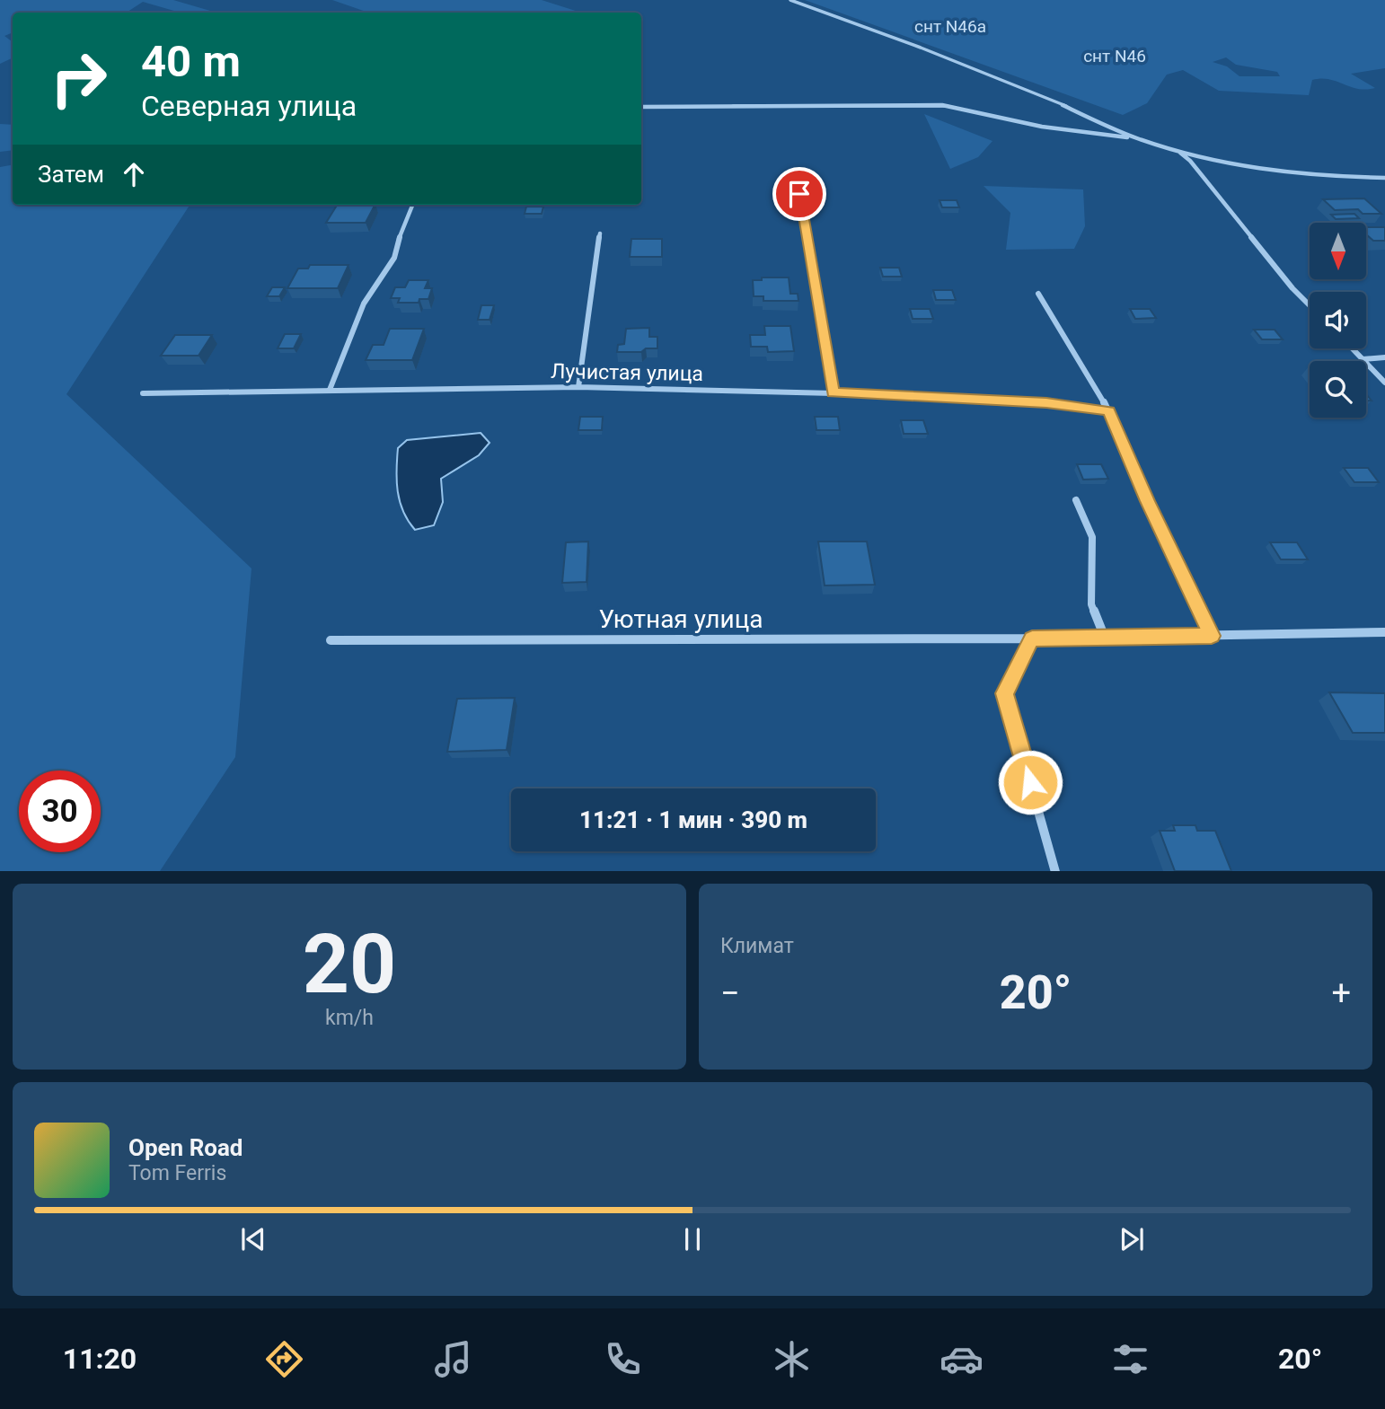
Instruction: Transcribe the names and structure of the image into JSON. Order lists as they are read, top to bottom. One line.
{"streets":{"street":["Лучистая улица","Уютная улица"]},"parks":["снт N46а","снт N46"],"north":"bottom","page":{"turn":["40 m","Северная улица"],"then":"Затем","limit":"30","trip":"11:21 · 1 мин · 390 m","tile":[["20","km/h"],"Климат"],"heat":["−","20°","+"],"song":["Open Road","Tom Ferris"],"tabs":["11:20","20°"]}}
